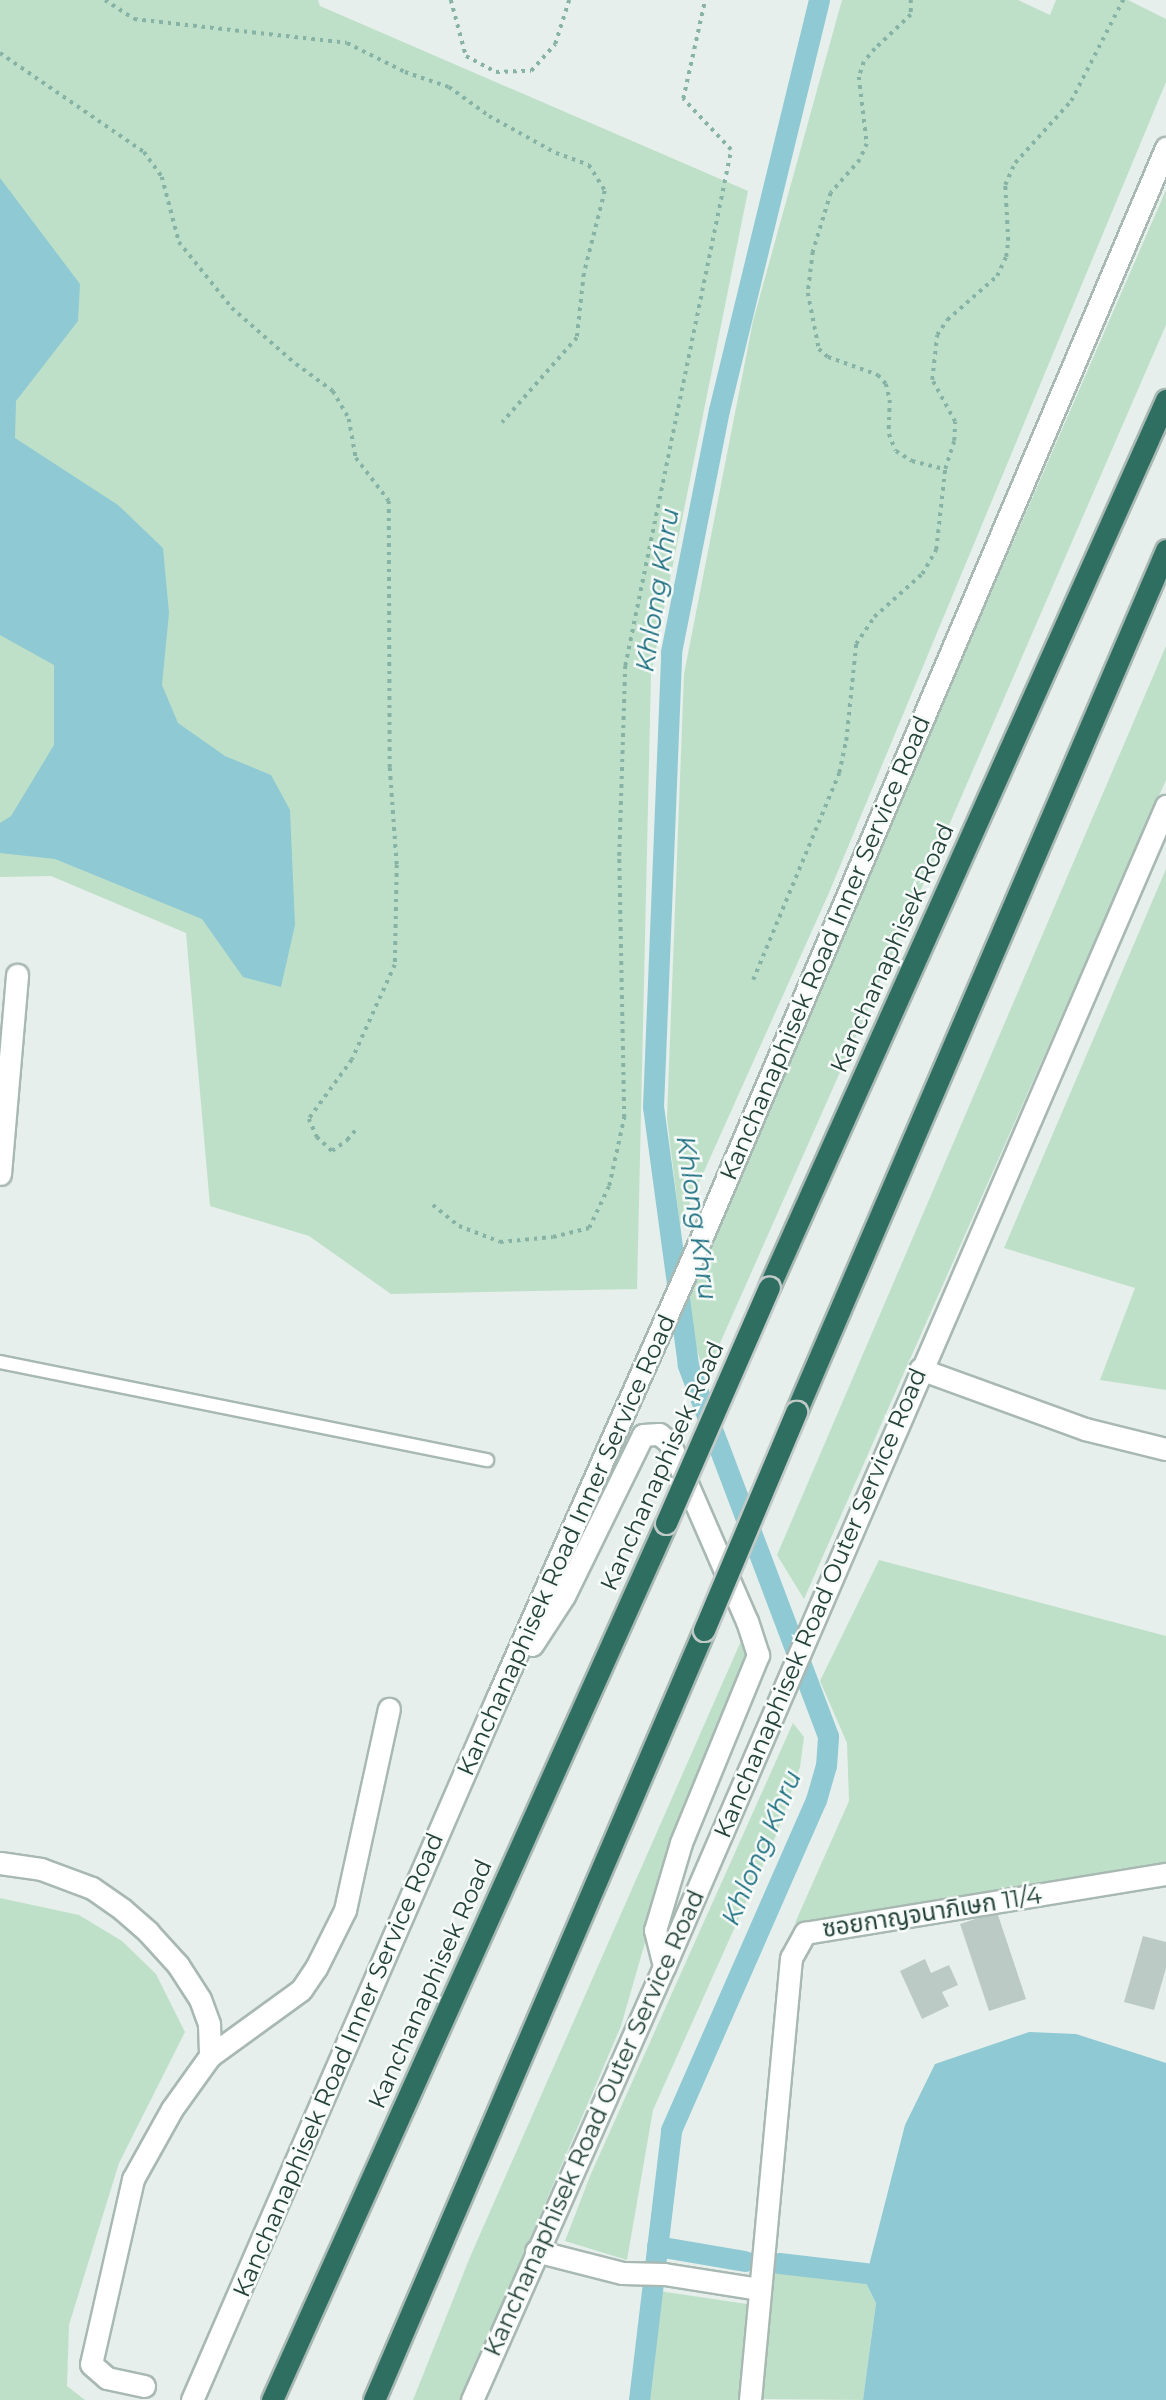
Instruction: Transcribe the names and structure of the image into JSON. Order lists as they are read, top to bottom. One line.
{"streets":{"highway":["Kanchanaphisek Road"],"main road":["Kanchanaphisek Road Inner Service Road","Kanchanaphisek Road Outer Service Road","ซอยกาญจนาภิเษก 11/4"]},"water":["Khlong Khru"]}
